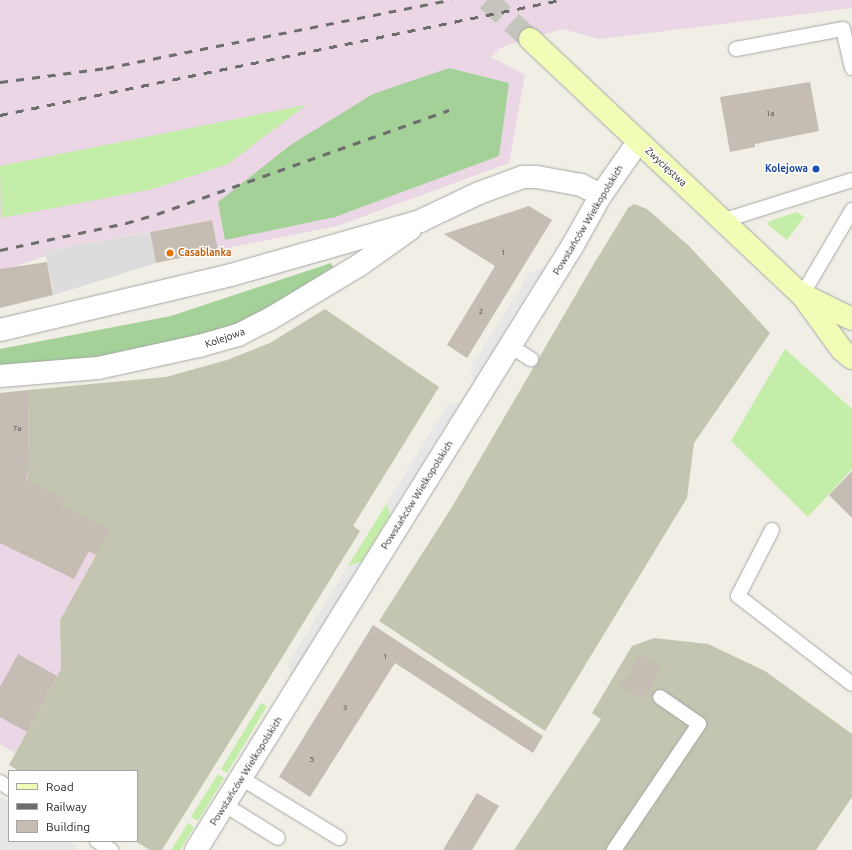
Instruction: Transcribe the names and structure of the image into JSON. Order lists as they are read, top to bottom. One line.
{"streets":{"street":["Zwycięstwa","Powstańców Wielkopolskich","Kolejowa"]},"crossings":[["Zwycięstwa","Powstańców Wielkopolskich"],["Powstańców Wielkopolskich","Kolejowa"]],"places":["Kolejowa","Casablanka"],"house_numbers":["1a","1","2","7a","1","3","5"],"legend":["Road","Railway","Building"]}
